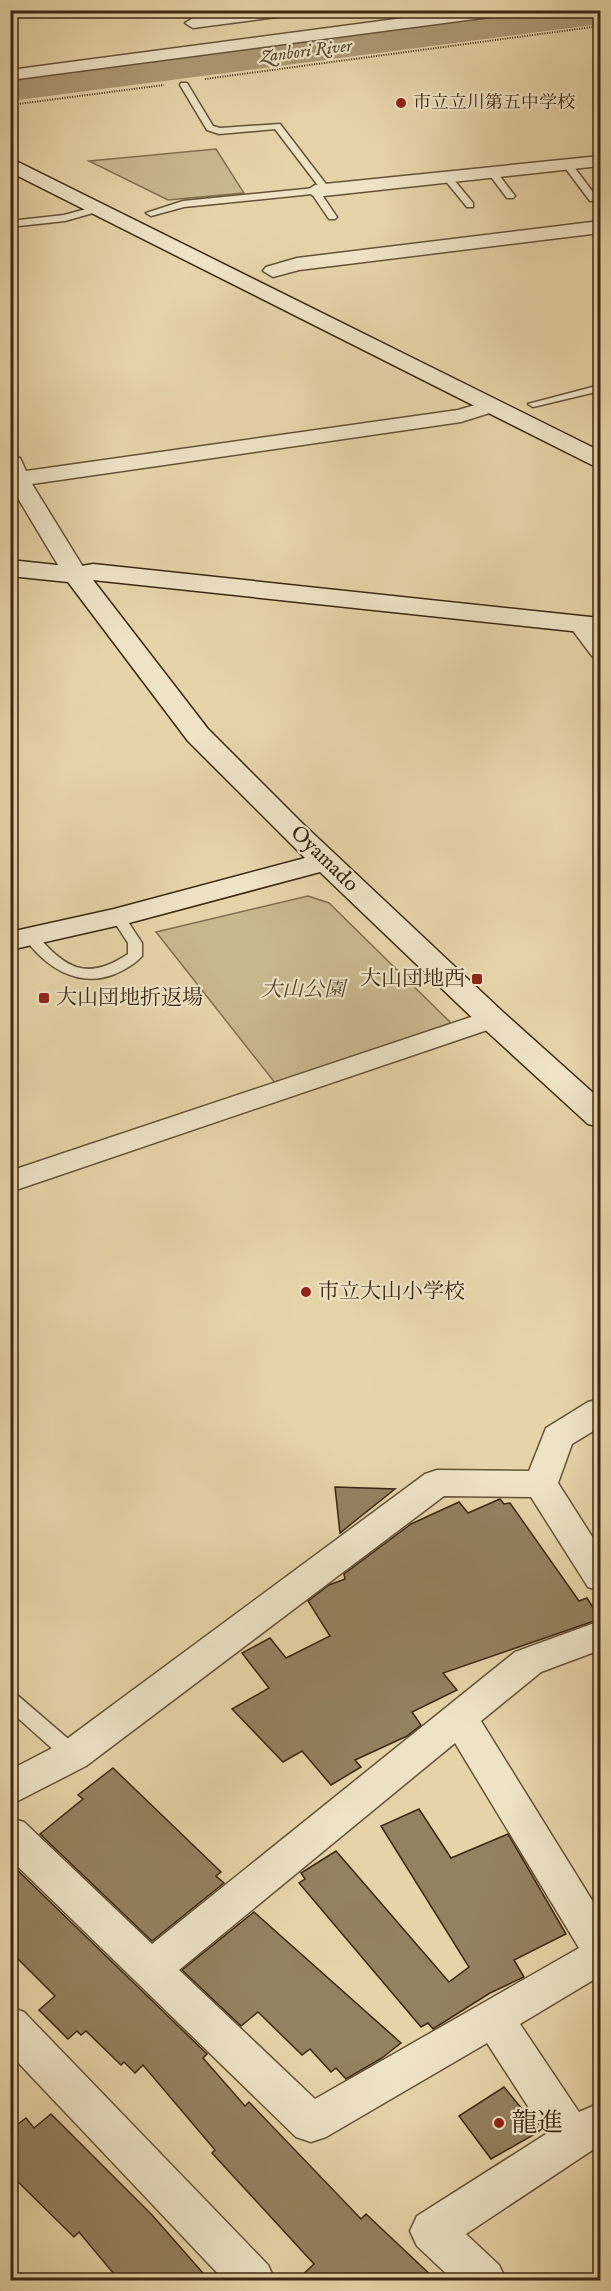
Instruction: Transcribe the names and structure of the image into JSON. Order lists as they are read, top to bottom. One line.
{"streets":{"street":["Oyamado"]},"water":["Zanbori River"],"parks":["大山公園"],"places":{"other":["市立立川第五中学校","市立大山小学校","龍進"],"transit":["大山団地西","大山団地折返場"]}}
